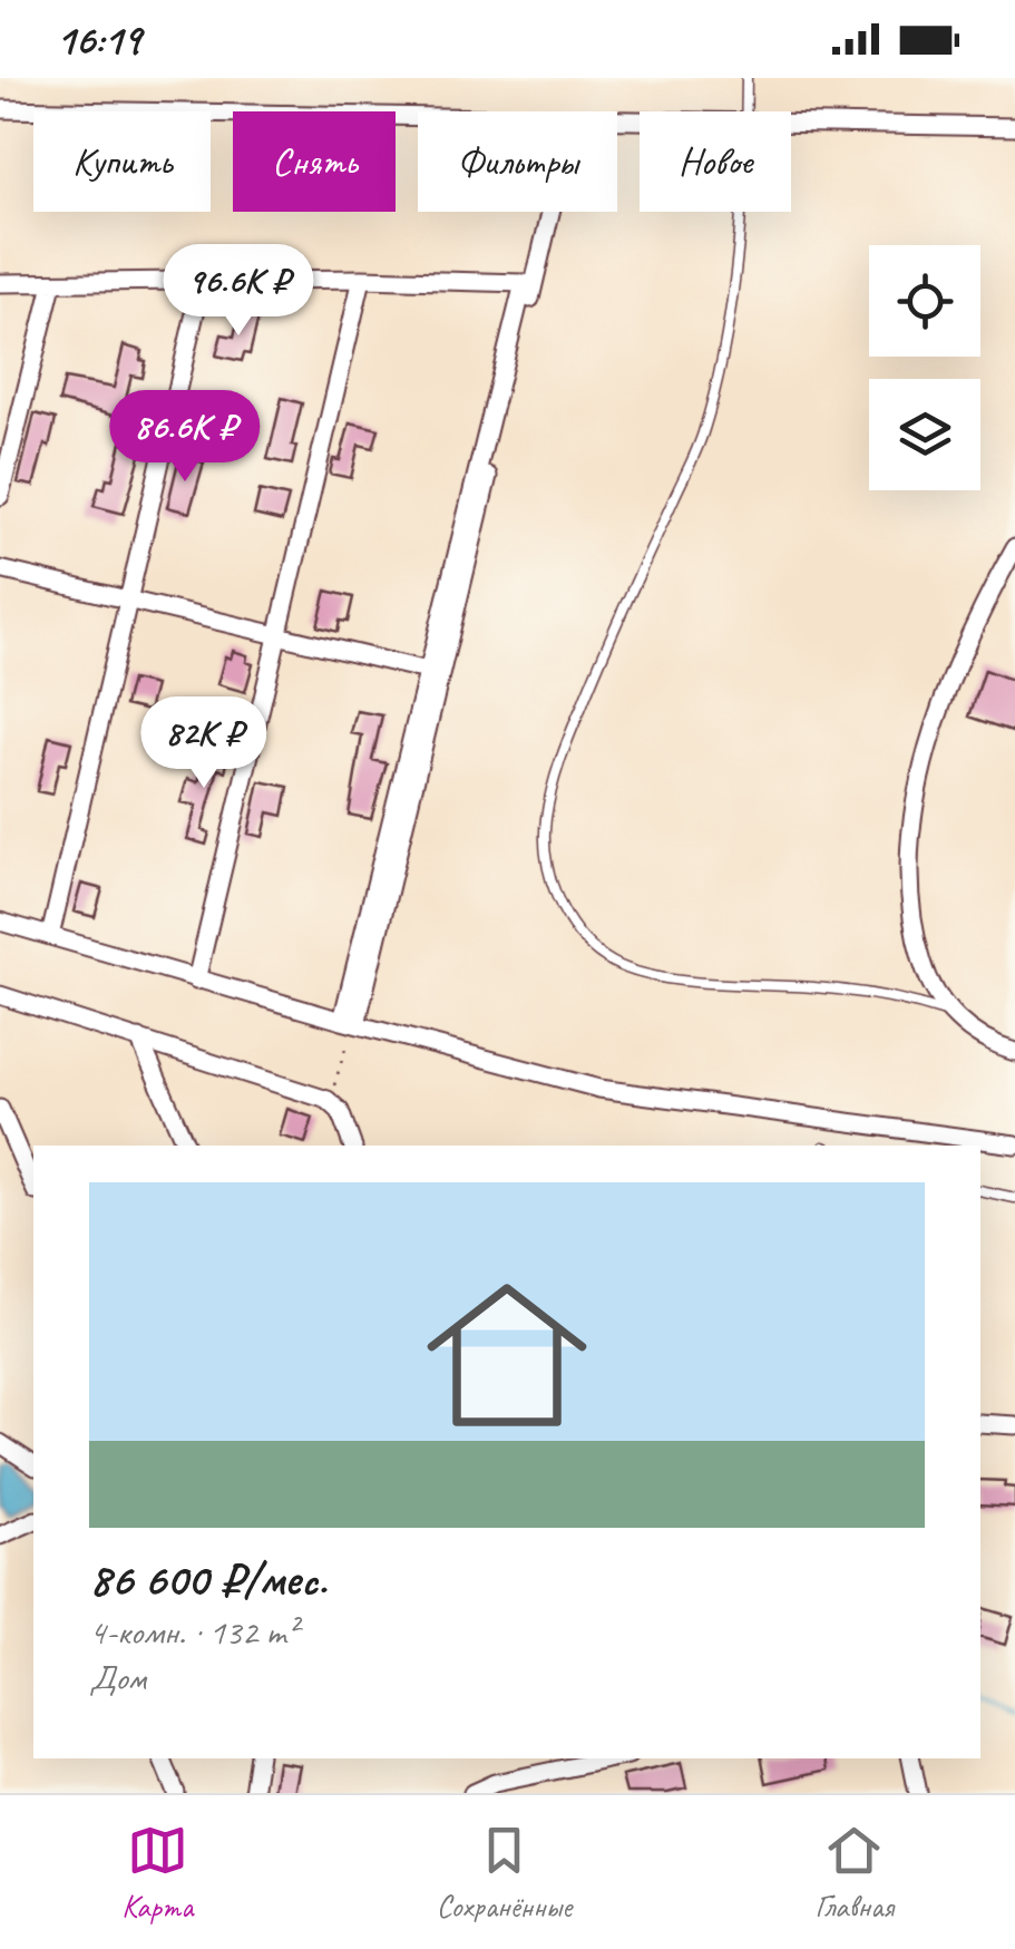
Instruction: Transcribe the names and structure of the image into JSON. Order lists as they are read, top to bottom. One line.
{"page":{"status":"16:19","chip":["Купить","Снять","Фильтры","Новое"],"price":["96.6K ₽","86.6K ₽","82K ₽"],"list":[{"name":"86 600 ₽/мес.","note":"4-комн. · 132 m² · Дом"}],"tabs":["Карта","Сохранённые","Главная"]}}
